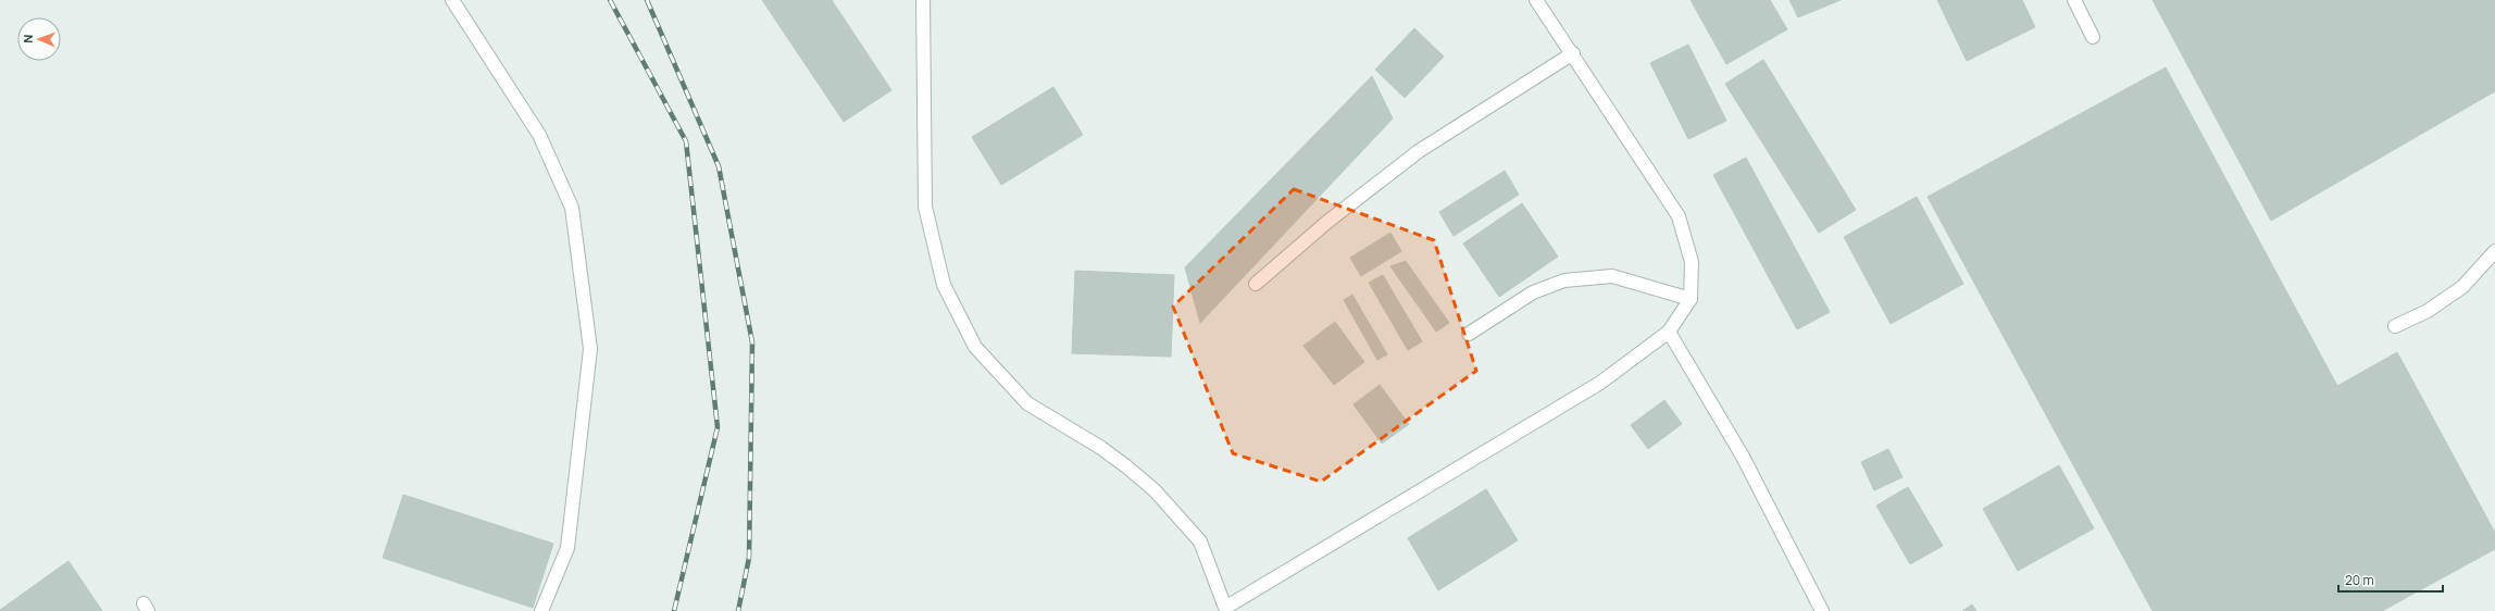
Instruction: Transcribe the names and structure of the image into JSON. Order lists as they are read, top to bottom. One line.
{"scale_bar":"20 m","north":"left"}
